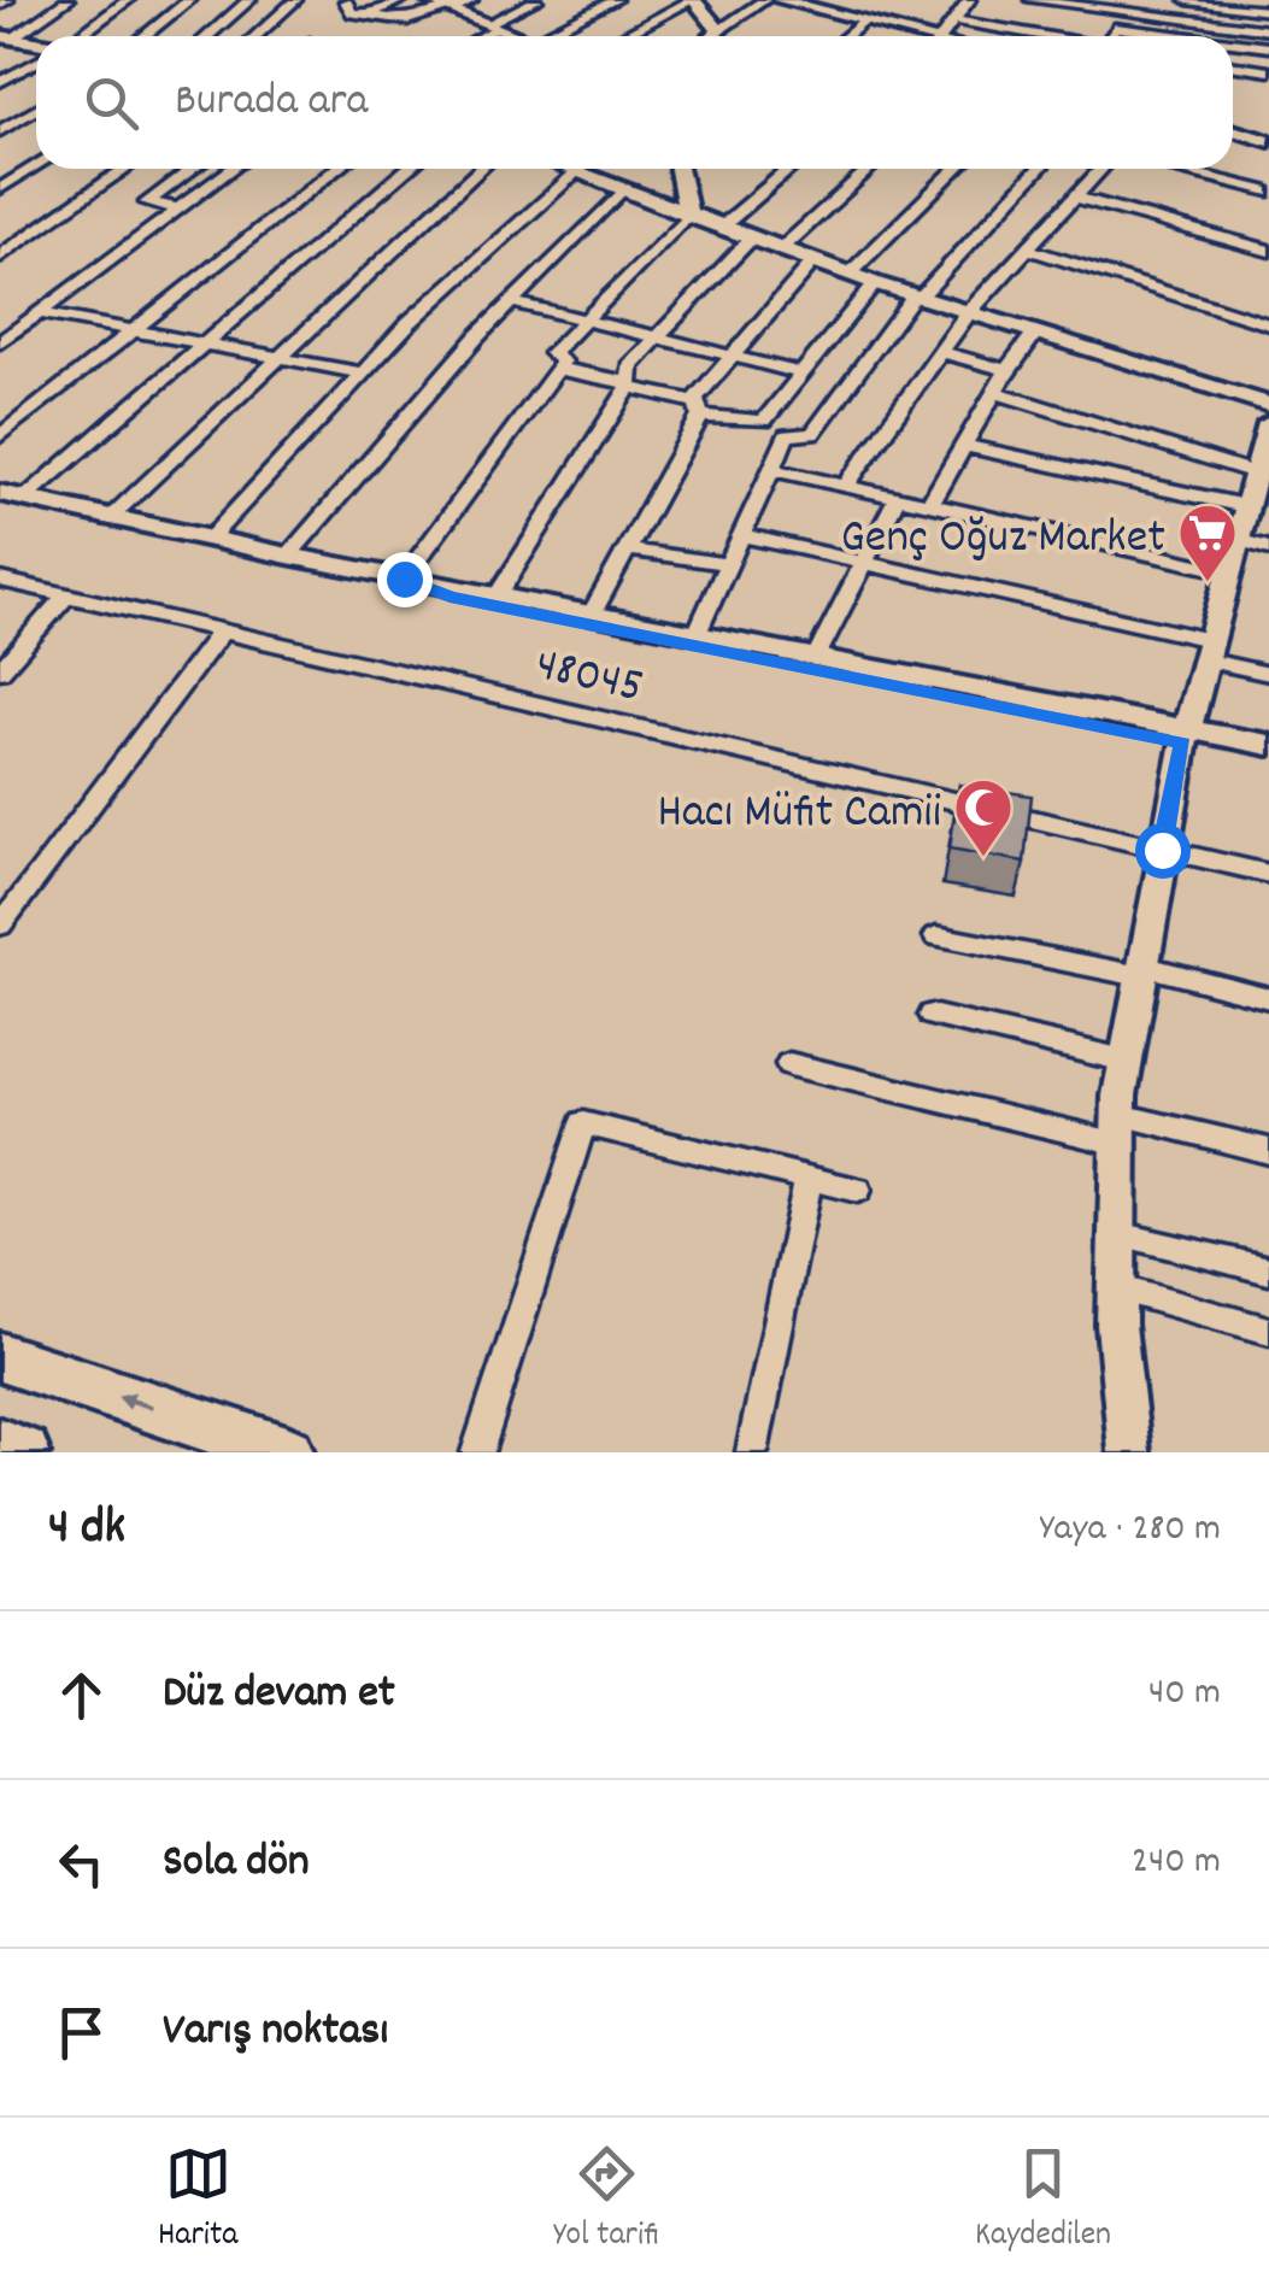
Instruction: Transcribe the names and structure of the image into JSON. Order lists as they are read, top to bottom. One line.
{"streets":{"street":["48045"]},"places":{"supermarket":["Genç Oğuz Market"],"mosque":["Hacı Müfit Camii"]},"page":{"search":"Burada ara","heading":["4 dk","Yaya · 280 m"],"list":[["Düz devam et","40 m"],["Sola dön","240 m"],"Varış noktası"],"nav":["Harita","Yol tarifi","Kaydedilen"]}}
